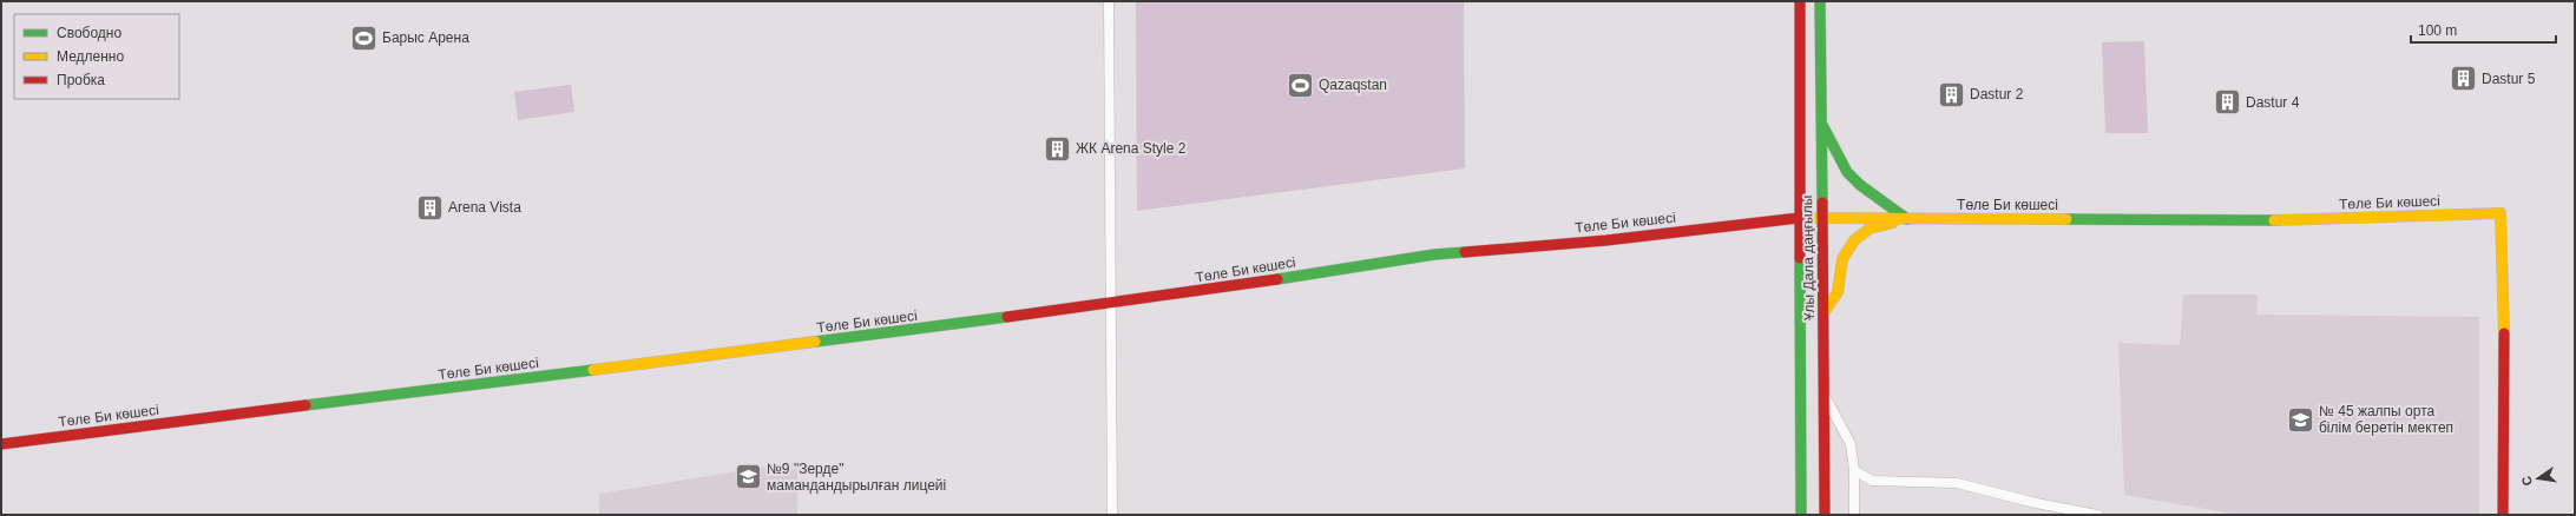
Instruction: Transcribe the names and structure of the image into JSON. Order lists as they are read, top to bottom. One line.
{"streets":{"street":["Төле Би көшесі","Ұлы Дала даңғылы"]},"crossings":[["Төле Би көшесі","Ұлы Дала даңғылы"]],"places":{"sports":["Барыс Арена","Qazaqstan"],"building":["Dastur 5","Dastur 2","Dastur 4","ЖК Arena Style 2","Arena Vista"],"school or university":["№ 45 жалпы орта білім беретін мектеп","№9 \"Зерде\" мамандандырылған лицейі"]},"legend":["Свободно","Медленно","Пробка"],"scale_bar":"100 m","north":"left"}
